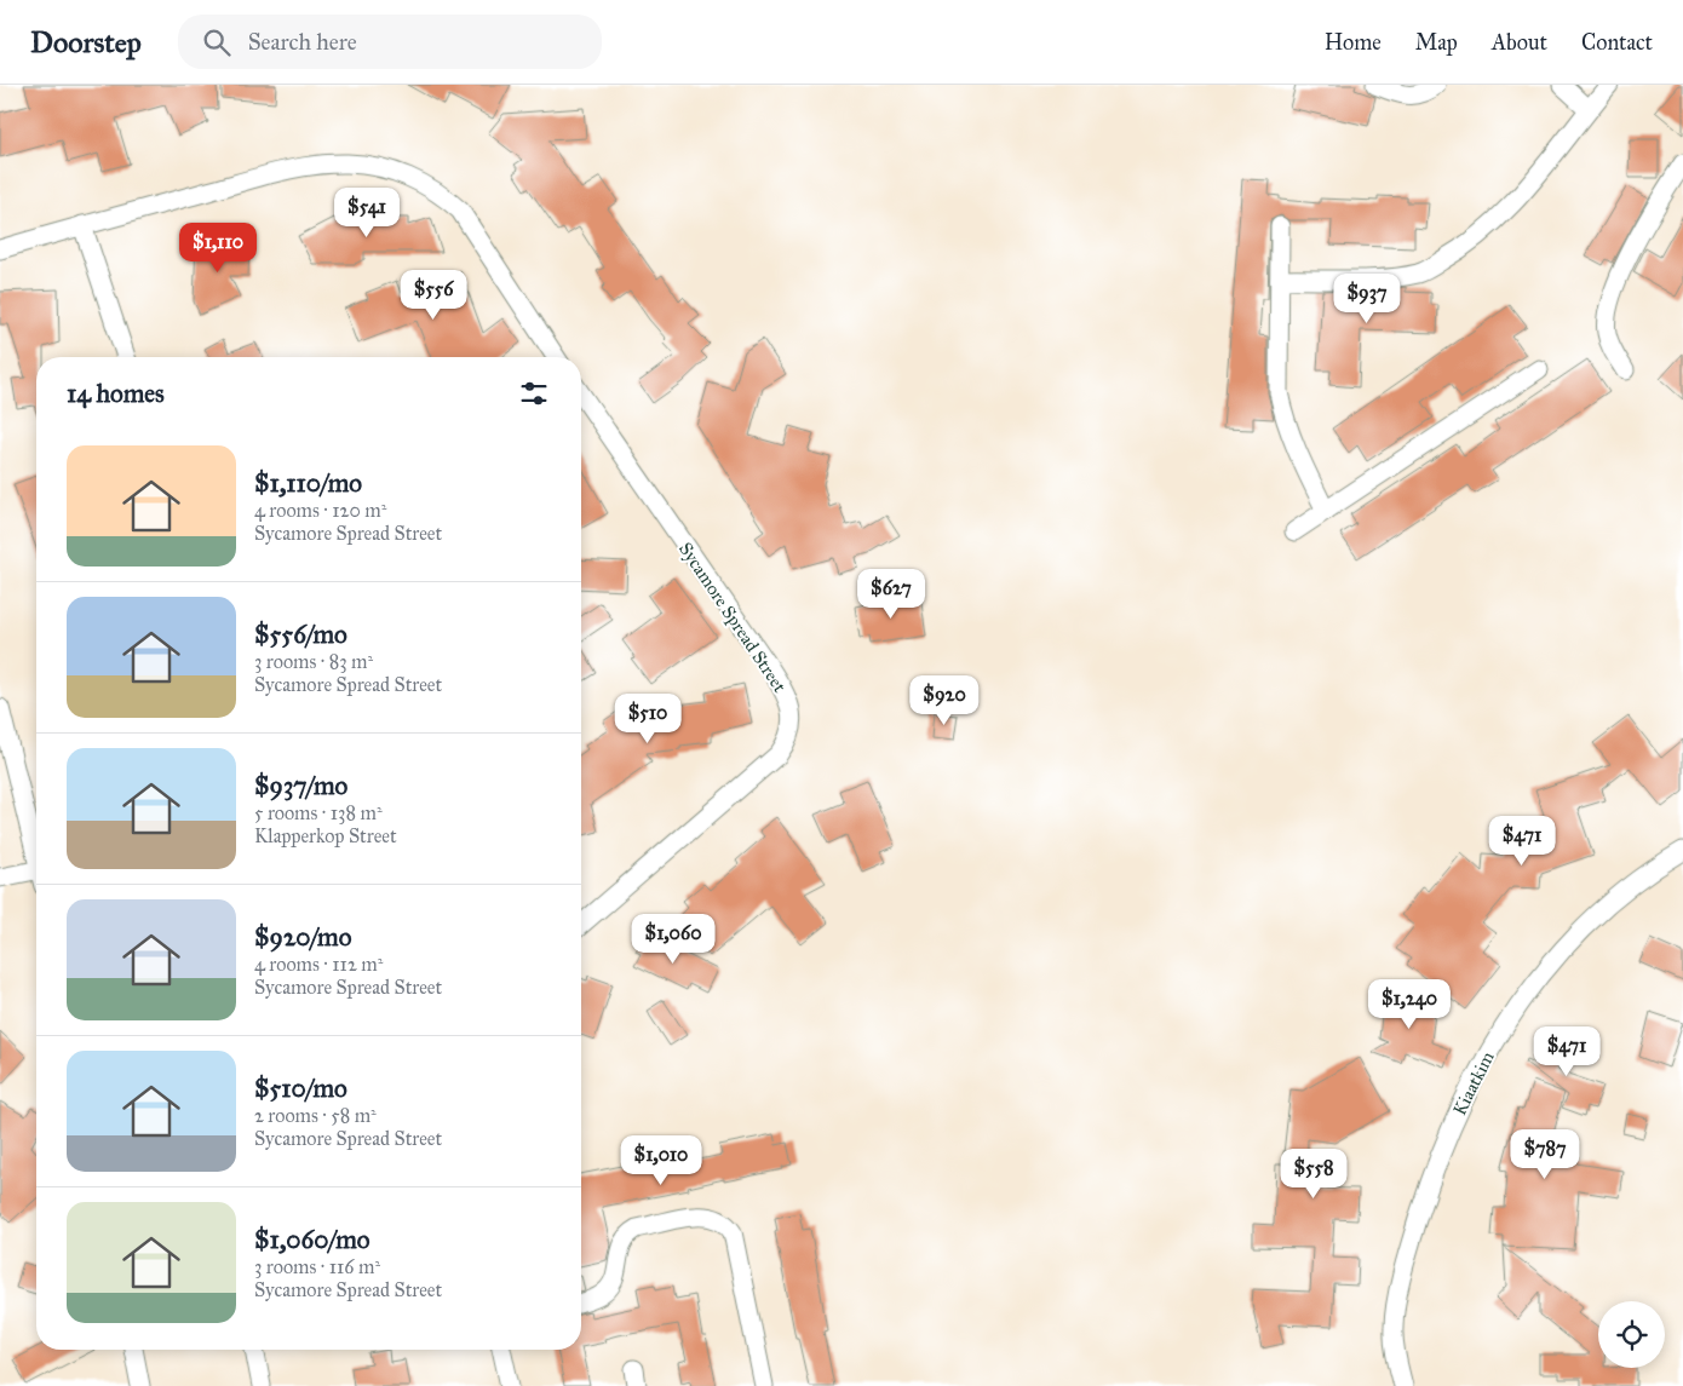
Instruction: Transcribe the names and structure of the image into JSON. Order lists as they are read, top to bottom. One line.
{"streets":{"street":["Sycamore Spread Street","Kiaatkim"]},"page":{"header":"Doorstep","search":"Search here","nav":["Home","Map","About","Contact"],"price":["$541","$1,110","$556","$937","$627","$920","$510","$471","$1,060","$1,240","$471","$787","$1,010","$558"],"heading":"14 homes","list":[{"name":"$1,110/mo","note":"4 rooms · 120 m² · Sycamore Spread Street"},{"name":"$556/mo","note":"3 rooms · 83 m² · Sycamore Spread Street"},{"name":"$937/mo","note":"5 rooms · 138 m² · Klapperkop Street"},{"name":"$920/mo","note":"4 rooms · 112 m² · Sycamore Spread Street"},{"name":"$510/mo","note":"2 rooms · 58 m² · Sycamore Spread Street"},{"name":"$1,060/mo","note":"3 rooms · 116 m² · Sycamore Spread Street"}]}}
